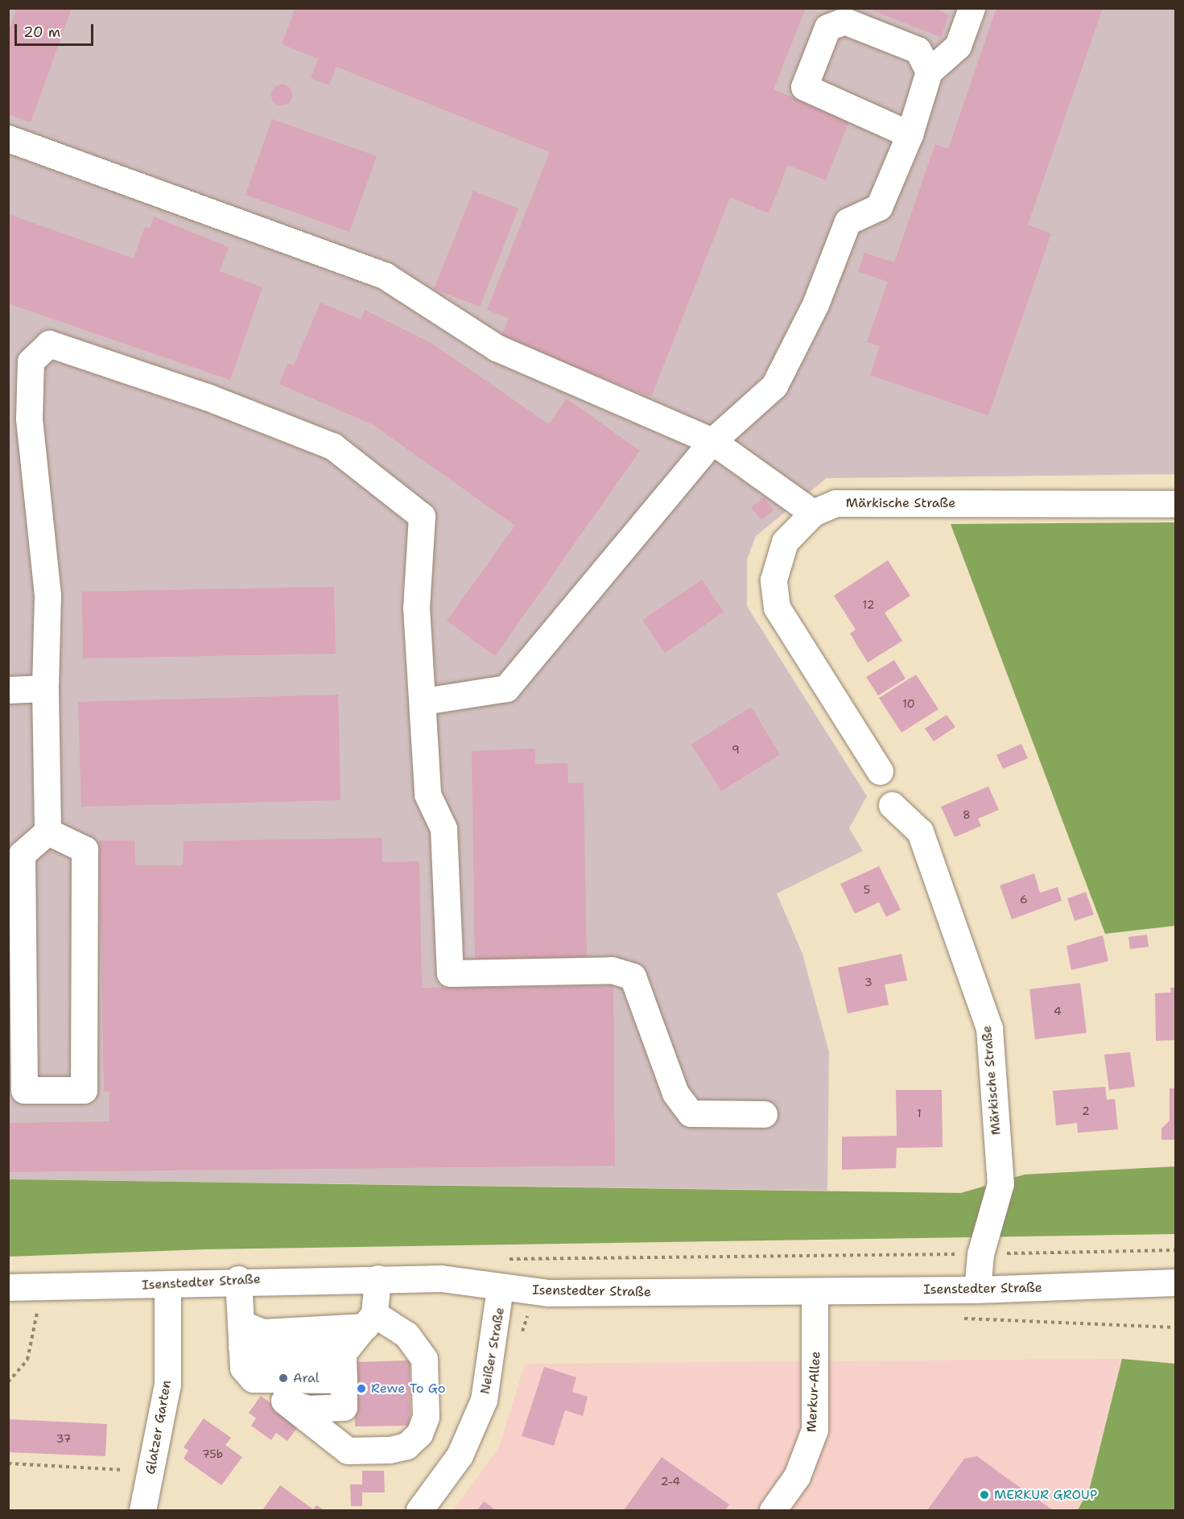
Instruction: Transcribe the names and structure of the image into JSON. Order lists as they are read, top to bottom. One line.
{"streets":{"street":["Märkische Straße","Isenstedter Straße","Neißer Straße","Merkur-Allee","Glatzer Garten"]},"crossings":[["Märkische Straße","Isenstedter Straße"],["Isenstedter Straße","Neißer Straße"],["Isenstedter Straße","Merkur-Allee"],["Isenstedter Straße","Glatzer Garten"]],"places":["Aral","Rewe To Go","MERKUR GROUP"],"house_numbers":["12","10","9","8","5","6","3","4","2","1","37","75b","2-4"],"scale_bar":"20 m"}
